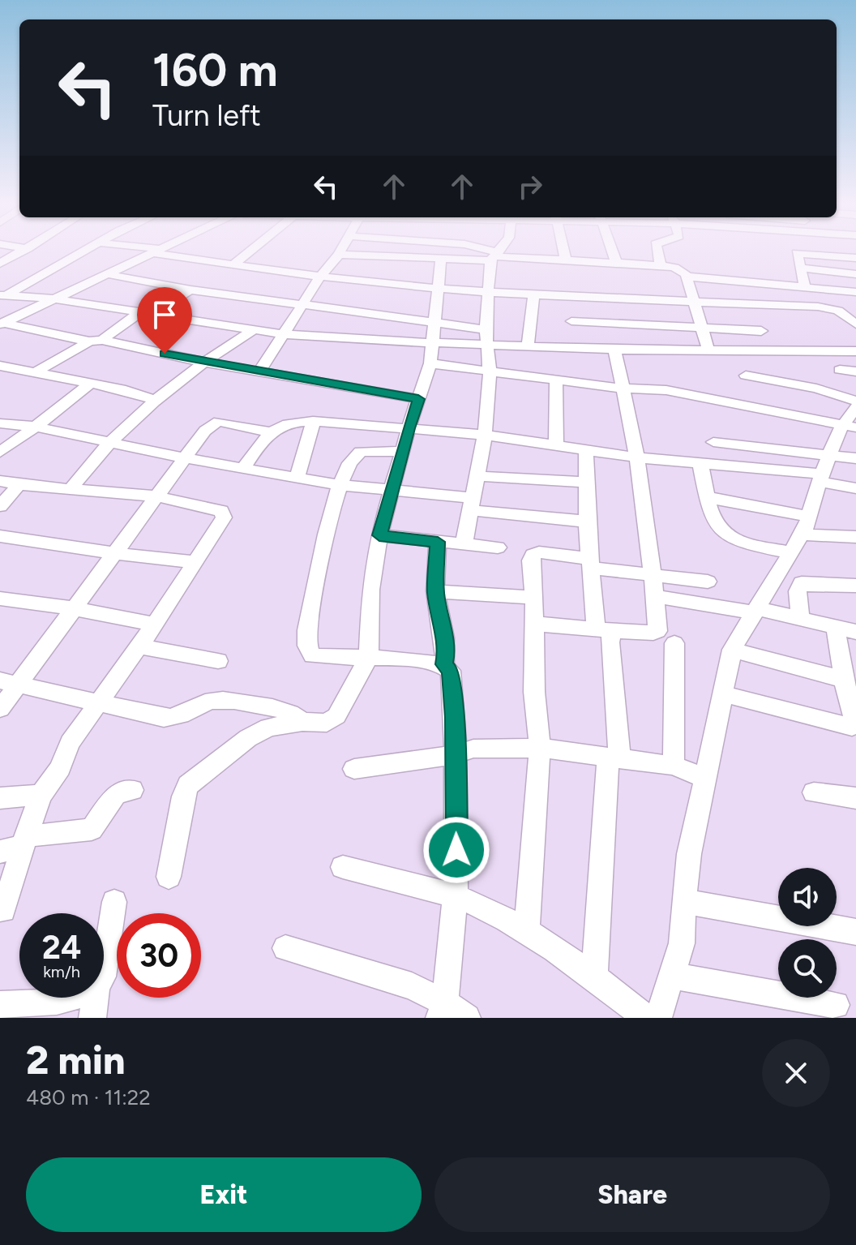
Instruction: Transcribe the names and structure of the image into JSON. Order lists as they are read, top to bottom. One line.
{"page":{"turn":["160 m","Turn left"],"speed":"24 km/h","limit":"30","heading":["2 min","480 m · 11:22"],"buttons":["Exit","Share"]}}
